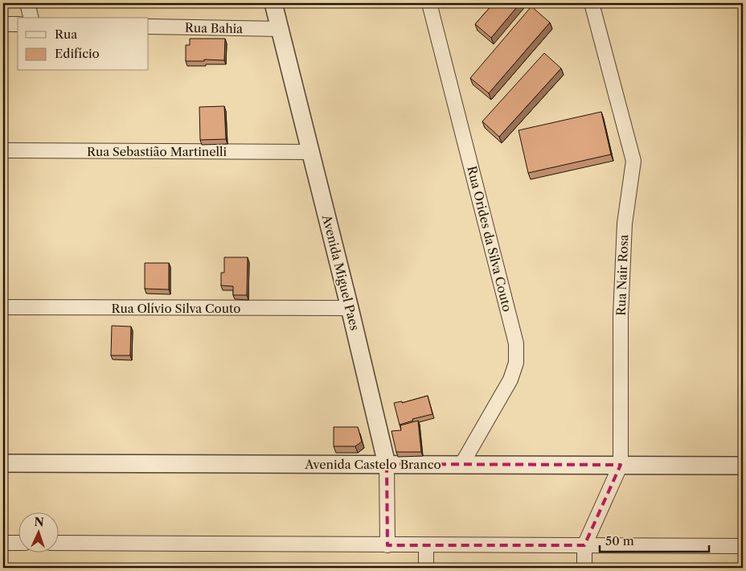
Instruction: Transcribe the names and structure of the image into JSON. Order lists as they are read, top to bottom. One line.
{"streets":{"street":["Rua Bahia","Rua Sebastião Martinelli","Rua Orides da Silva Couto","Avenida Miguel Paes","Rua Nair Rosa","Rua Olívio Silva Couto","Avenida Castelo Branco"]},"crossings":[["Rua Bahia","Avenida Miguel Paes"],["Rua Sebastião Martinelli","Avenida Miguel Paes"],["Rua Orides da Silva Couto","Avenida Castelo Branco"],["Avenida Miguel Paes","Rua Olívio Silva Couto"],["Avenida Miguel Paes","Avenida Castelo Branco"],["Rua Nair Rosa","Avenida Castelo Branco"]],"legend":["Rua","Edifício"],"scale_bar":"50 m","north":"top"}
